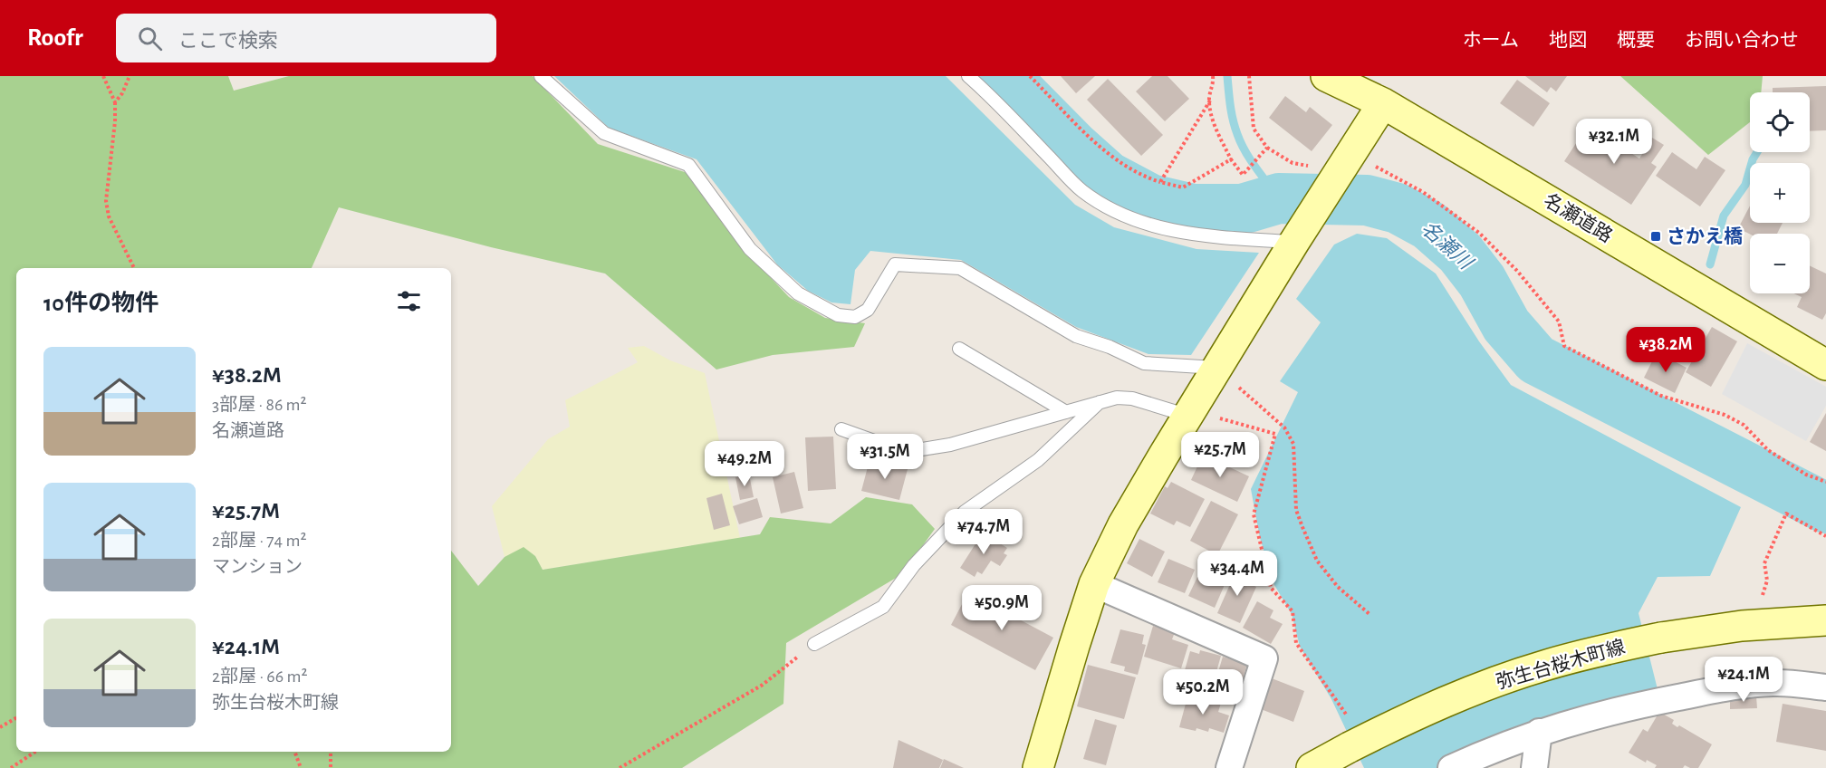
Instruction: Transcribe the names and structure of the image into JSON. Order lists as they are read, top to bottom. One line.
{"streets":{"street":["名瀬道路","弥生台桜木町線"]},"water":["名瀬川"],"places":{"transit":["さかえ橋"]},"page":{"header":"Roofr","search":"ここで検索","nav":["ホーム","地図","概要","お問い合わせ"],"map_buttons":["+","−"],"price":["¥32.1M","¥38.2M","¥25.7M","¥31.5M","¥49.2M","¥74.7M","¥34.4M","¥50.9M","¥24.1M","¥50.2M"],"heading":"10件の物件","list":[{"name":"¥38.2M","note":"3部屋 · 86 m² · 名瀬道路"},{"name":"¥25.7M","note":"2部屋 · 74 m² · マンション"},{"name":"¥24.1M","note":"2部屋 · 66 m² · 弥生台桜木町線"}]}}
